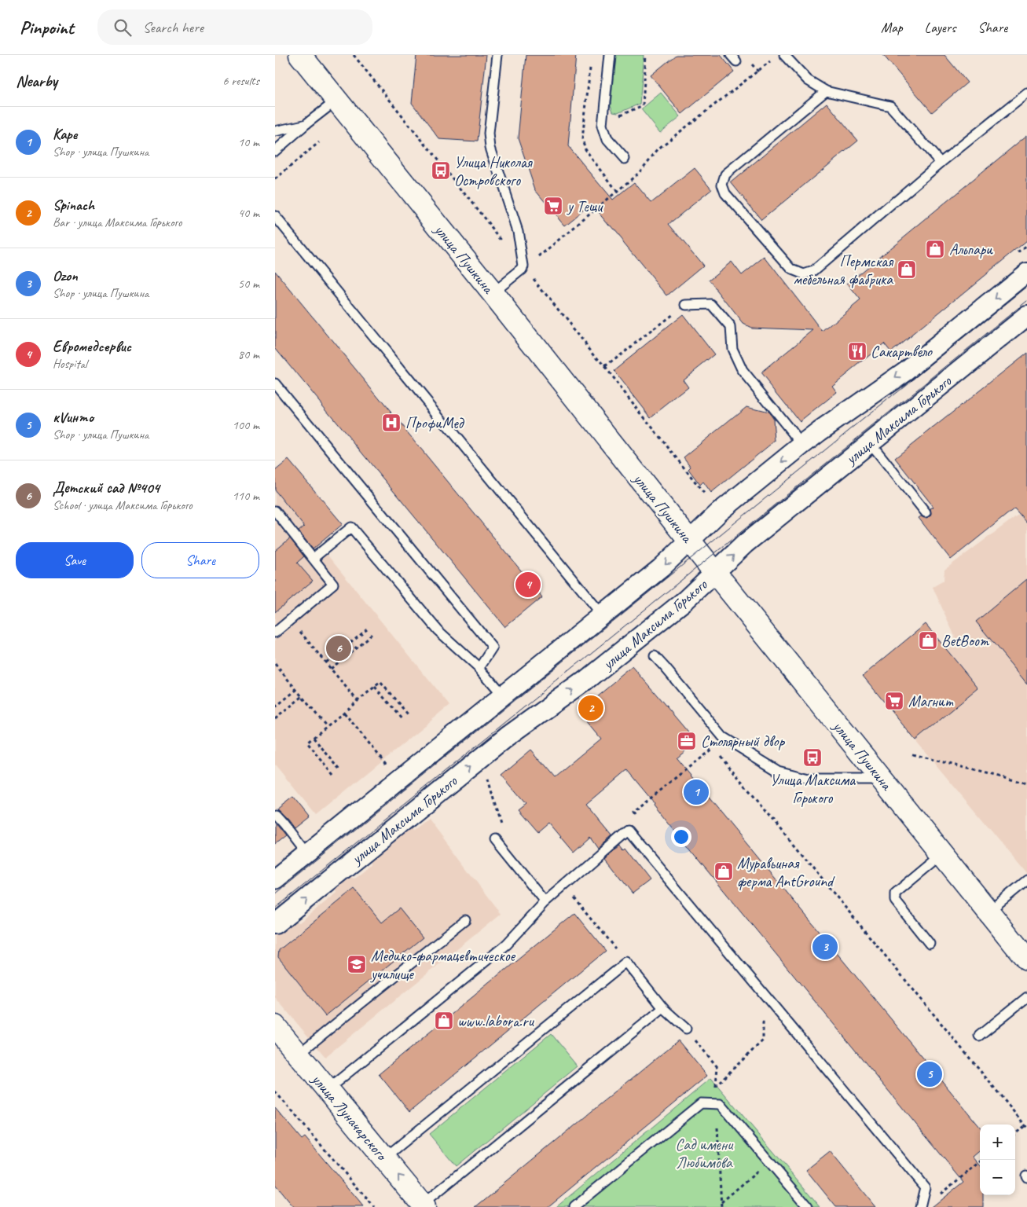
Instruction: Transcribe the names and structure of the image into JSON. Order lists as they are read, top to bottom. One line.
{"streets":{"main road":["улица Пушкина","улица Луначарского"],"street":["улица Максима Горького"]},"crossings":[["улица Пушкина","улица Максима Горького"]],"parks":["Сад имени Любимова"],"places":{"bus stop":["Улица Николая Островского","Улица Максима Горького"],"supermarket":["у Тещи","Магнит"],"shop":["Альпари","Пермская мебельная фабрика","BetBoom","Муравьиная ферма AntGround","www.labora.ru"],"restaurant":["Сакартвело"],"hospital":["ПрофиМед"],"office":["Столярный двор"],"school or university":["Медико-фармацевтическое училище"]},"page":{"header":"Pinpoint","search":"Search here","nav":["Map","Layers","Share"],"heading":["Nearby","6 results"],"list":[{"mark":"1","name":"Каре","note":"Shop · улица Пушкина","value":"10 m"},{"mark":"2","name":"Spinach","note":"Bar · улица Максима Горького","value":"40 m"},{"mark":"3","name":"Ozon","note":"Shop · улица Пушкина","value":"50 m"},{"mark":"4","name":"Евромедсервис","note":"Hospital","value":"80 m"},{"mark":"5","name":"кVинто","note":"Shop · улица Пушкина","value":"100 m"},{"mark":"6","name":"Детский сад №404","note":"School · улица Максима Горького","value":"110 m"}],"buttons":["Save","Share"],"pins":["4","6","2","1","3","5"],"map_buttons":["+","−"]}}
